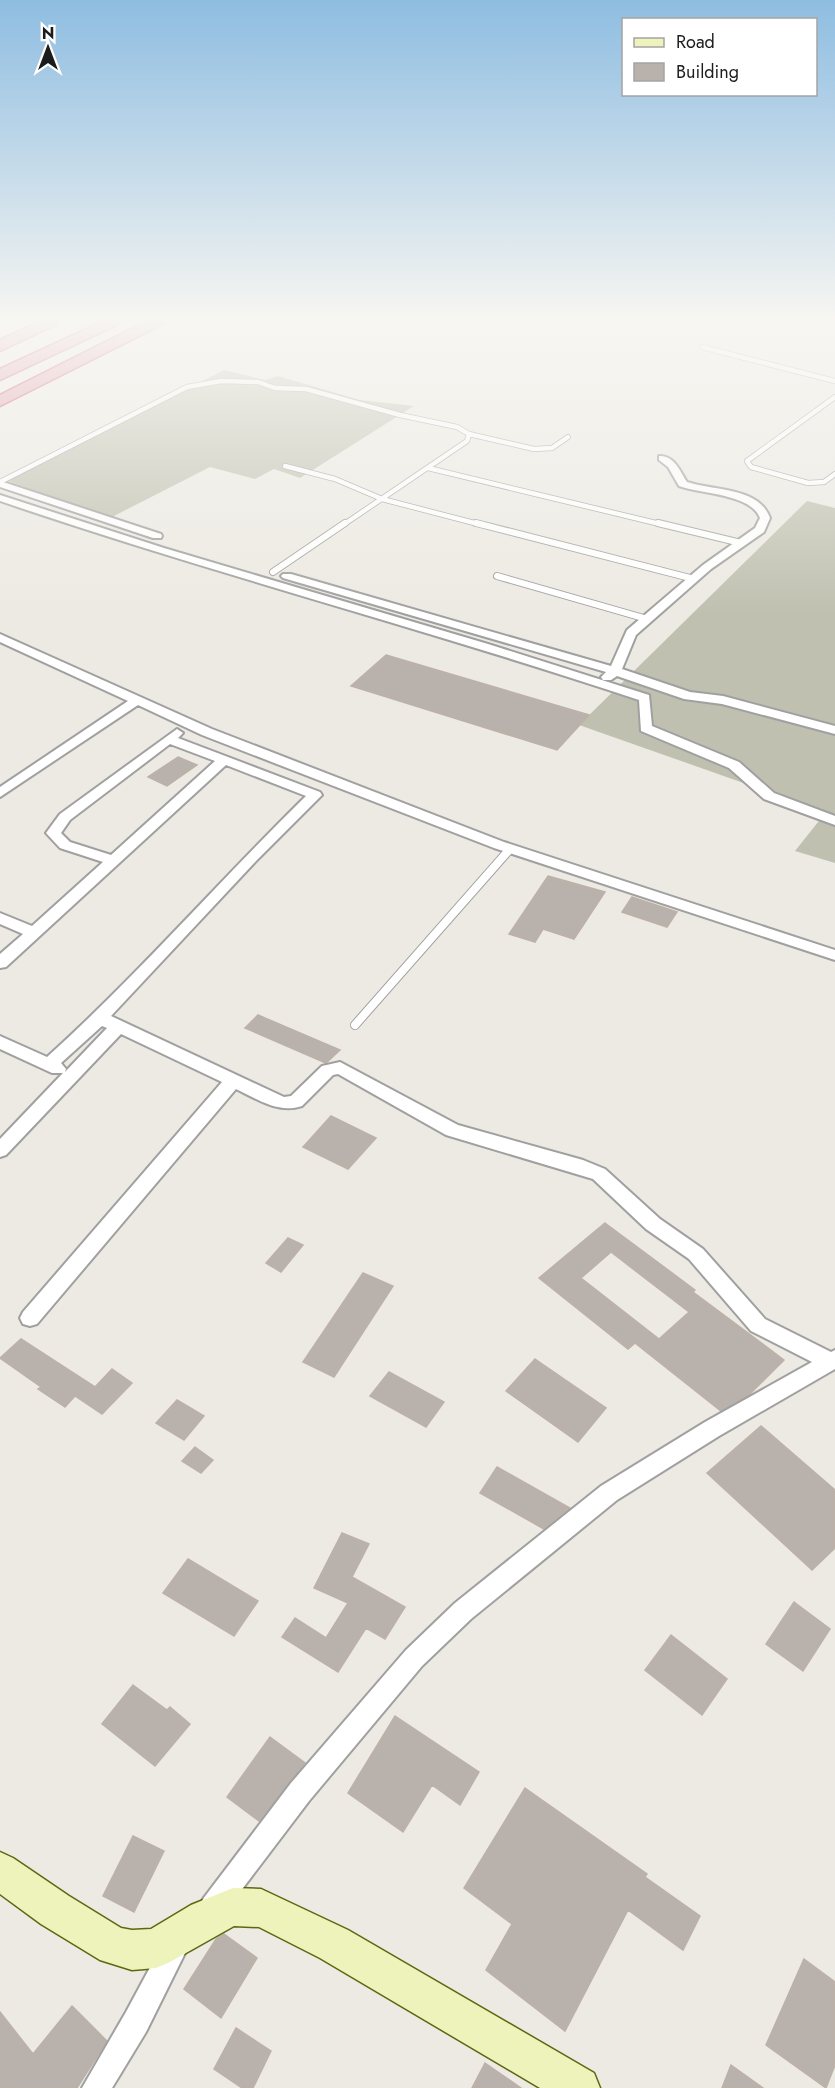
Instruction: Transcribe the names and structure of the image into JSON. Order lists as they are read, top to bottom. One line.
{"legend":["Road","Building"],"north":"top"}
